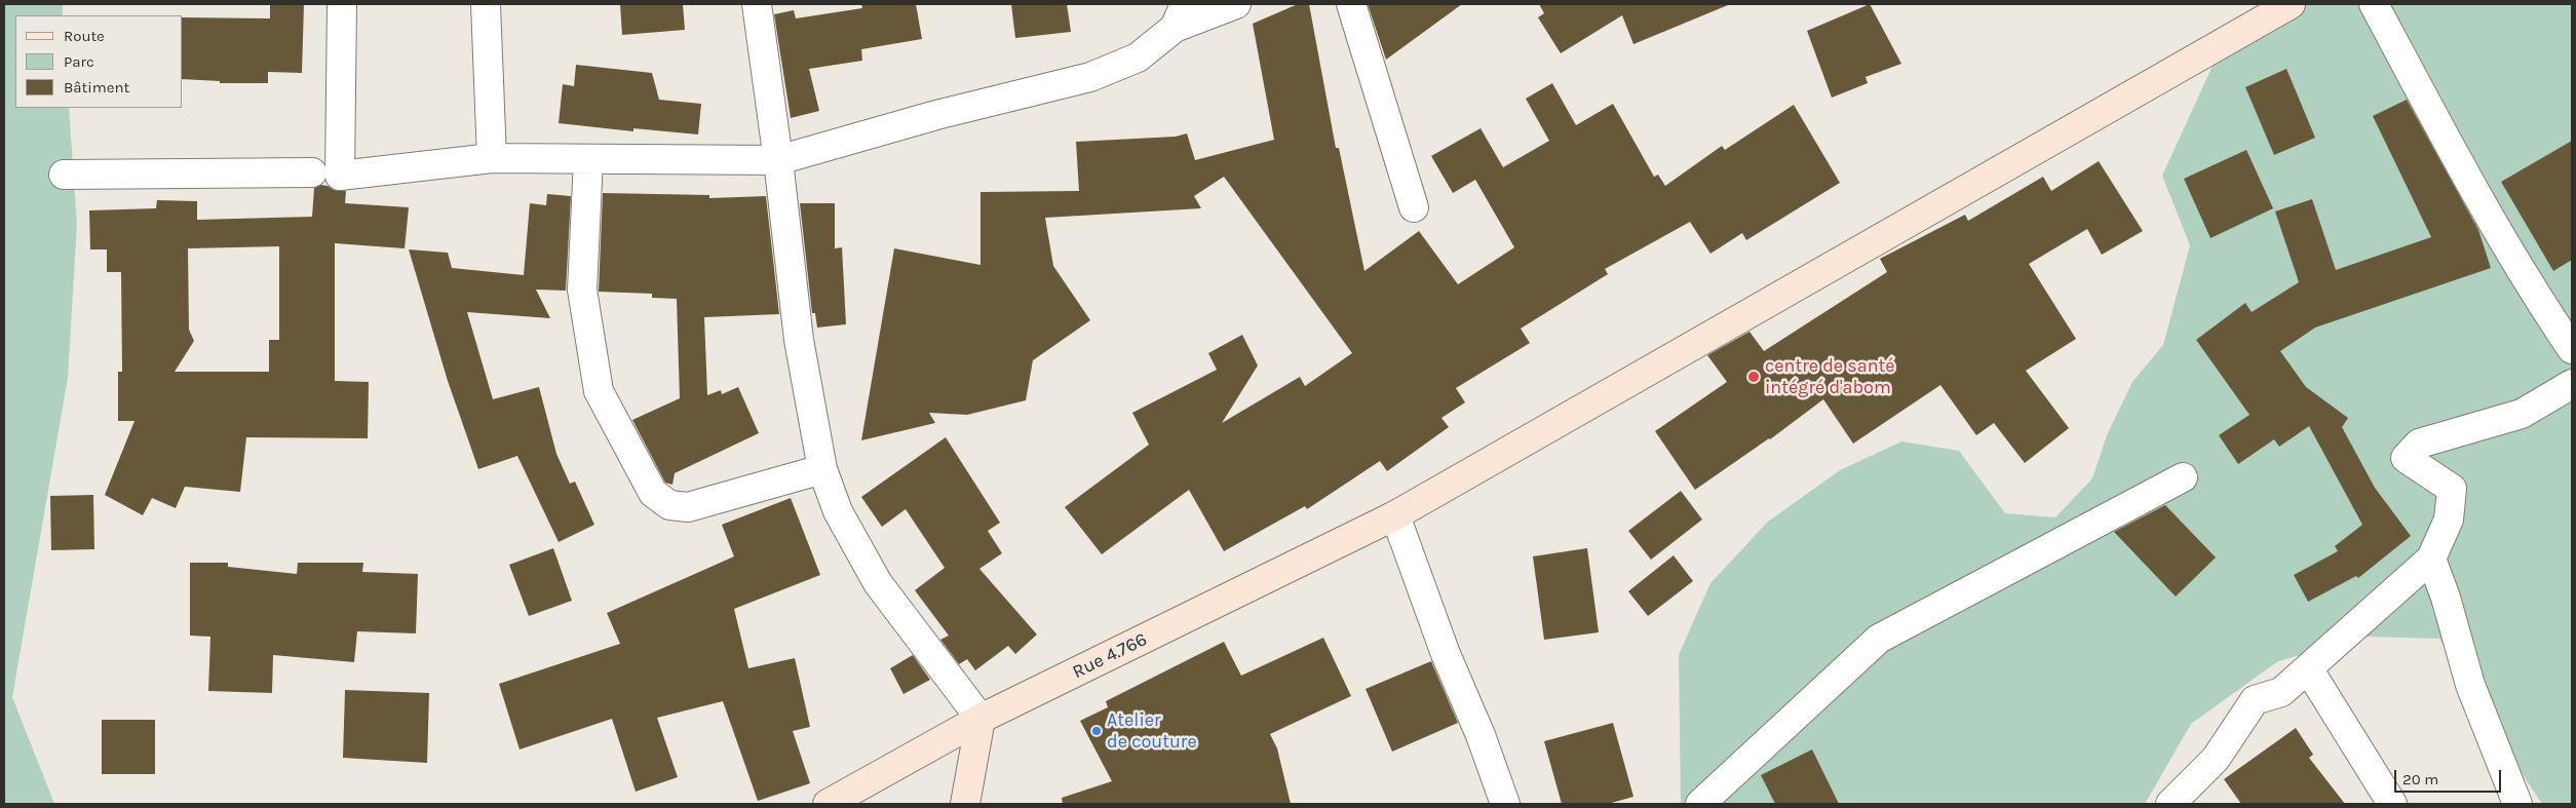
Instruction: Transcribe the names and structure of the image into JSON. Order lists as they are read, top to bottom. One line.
{"streets":{"street":["Rue 4.766"]},"places":["centre de santé intégré d'abom","Atelier de couture"],"legend":["Route","Parc","Bâtiment"],"scale_bar":"20 m"}
